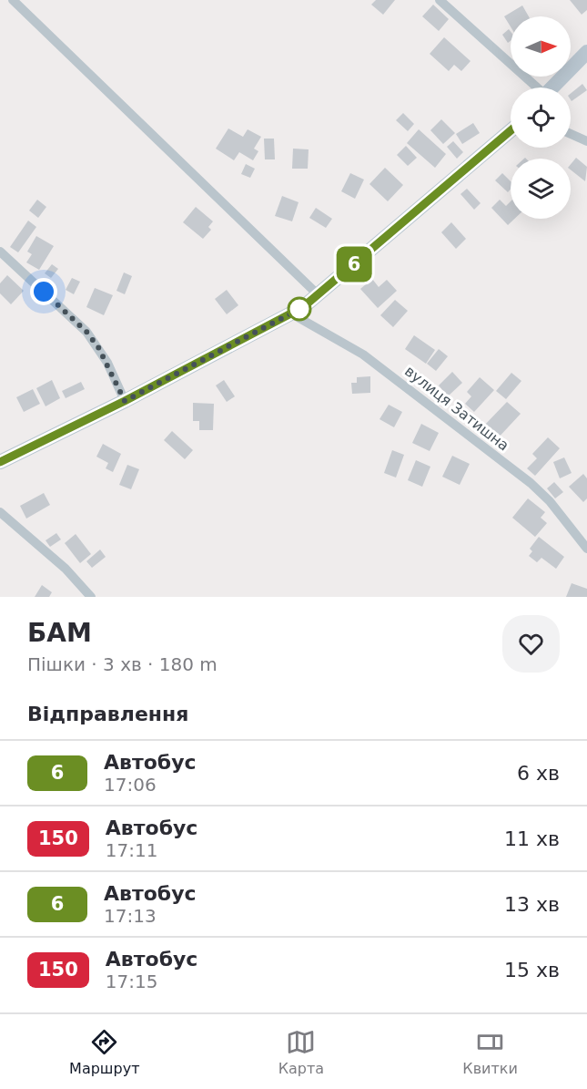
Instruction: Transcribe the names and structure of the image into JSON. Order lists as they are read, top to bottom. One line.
{"streets":{"street":["вулиця Затишна"]},"lines":["bus line 6"],"north":"right","page":{"on_map":"6","heading":[["БАМ","Пішки · 3 хв · 180 m"],"Відправлення"],"list":[{"mark":"6","name":"Автобус","note":"17:06","value":"6 хв"},{"mark":"150","name":"Автобус","note":"17:11","value":"11 хв"},{"mark":"6","name":"Автобус","note":"17:13","value":"13 хв"},{"mark":"150","name":"Автобус","note":"17:15","value":"15 хв"}],"tabs":["Маршрут","Карта","Квитки"]}}
